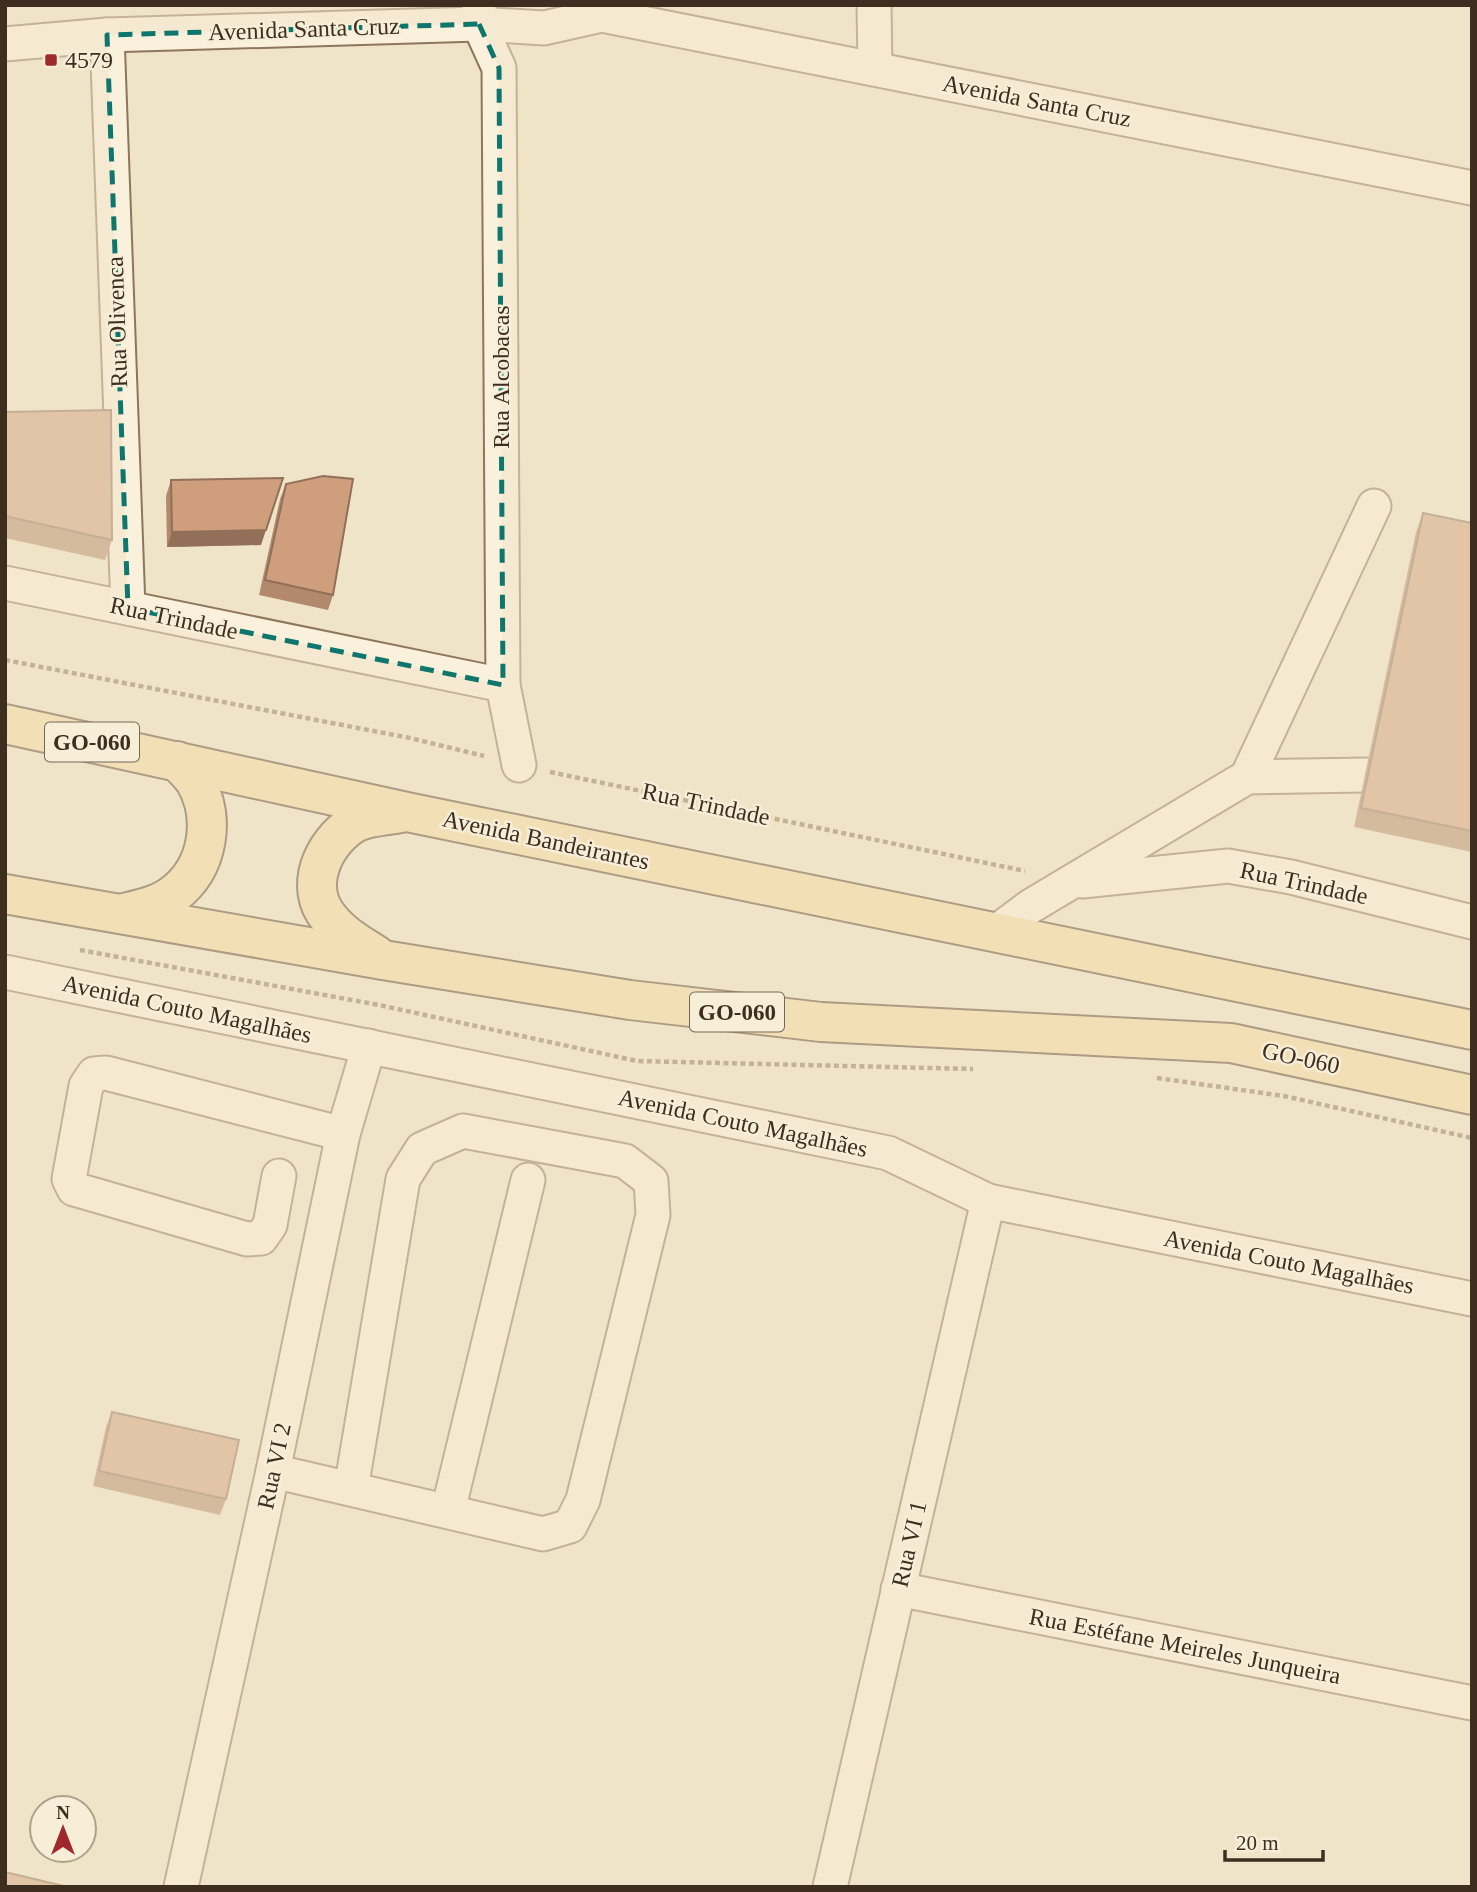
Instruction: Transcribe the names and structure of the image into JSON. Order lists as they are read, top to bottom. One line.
{"streets":{"main road":["GO-060","Avenida Bandeirantes"],"street":["Avenida Santa Cruz","Rua Olivenca","Rua Alcobacas","Rua Trindade","Avenida Couto Magalhães","Rua VI 2","Rua VI 1","Rua Estéfane Meireles Junqueira"]},"crossings":[["Avenida Santa Cruz","Rua Olivenca"],["Avenida Santa Cruz","Rua Alcobacas"],["Rua Olivenca","Rua Trindade"],["Rua Alcobacas","Rua Trindade"],["GO-060","Avenida Bandeirantes"],["Avenida Couto Magalhães","Rua VI 2"],["Avenida Couto Magalhães","Rua VI 1"],["Rua VI 1","Rua Estéfane Meireles Junqueira"]],"places":{"transit":["4579"]},"scale_bar":"20 m","north":"top"}
